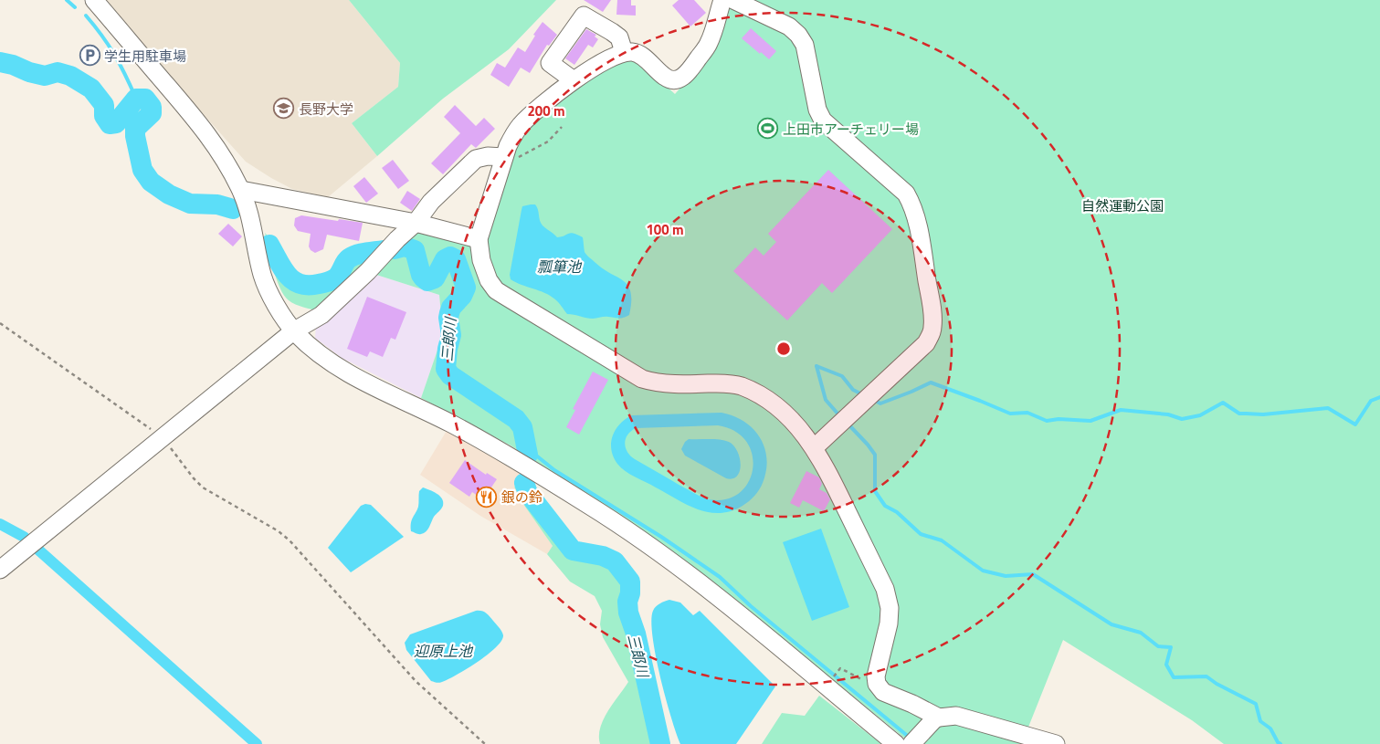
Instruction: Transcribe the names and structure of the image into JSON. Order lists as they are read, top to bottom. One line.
{"water":["瓢箪池","三郎川","迎原上池"],"parks":["自然運動公園"],"places":{"parking":["学生用駐車場"],"school or university":["長野大学"],"sports":["上田市アーチェリー場"],"restaurant":["銀の鈴"]},"rings":["200 m","100 m"]}
